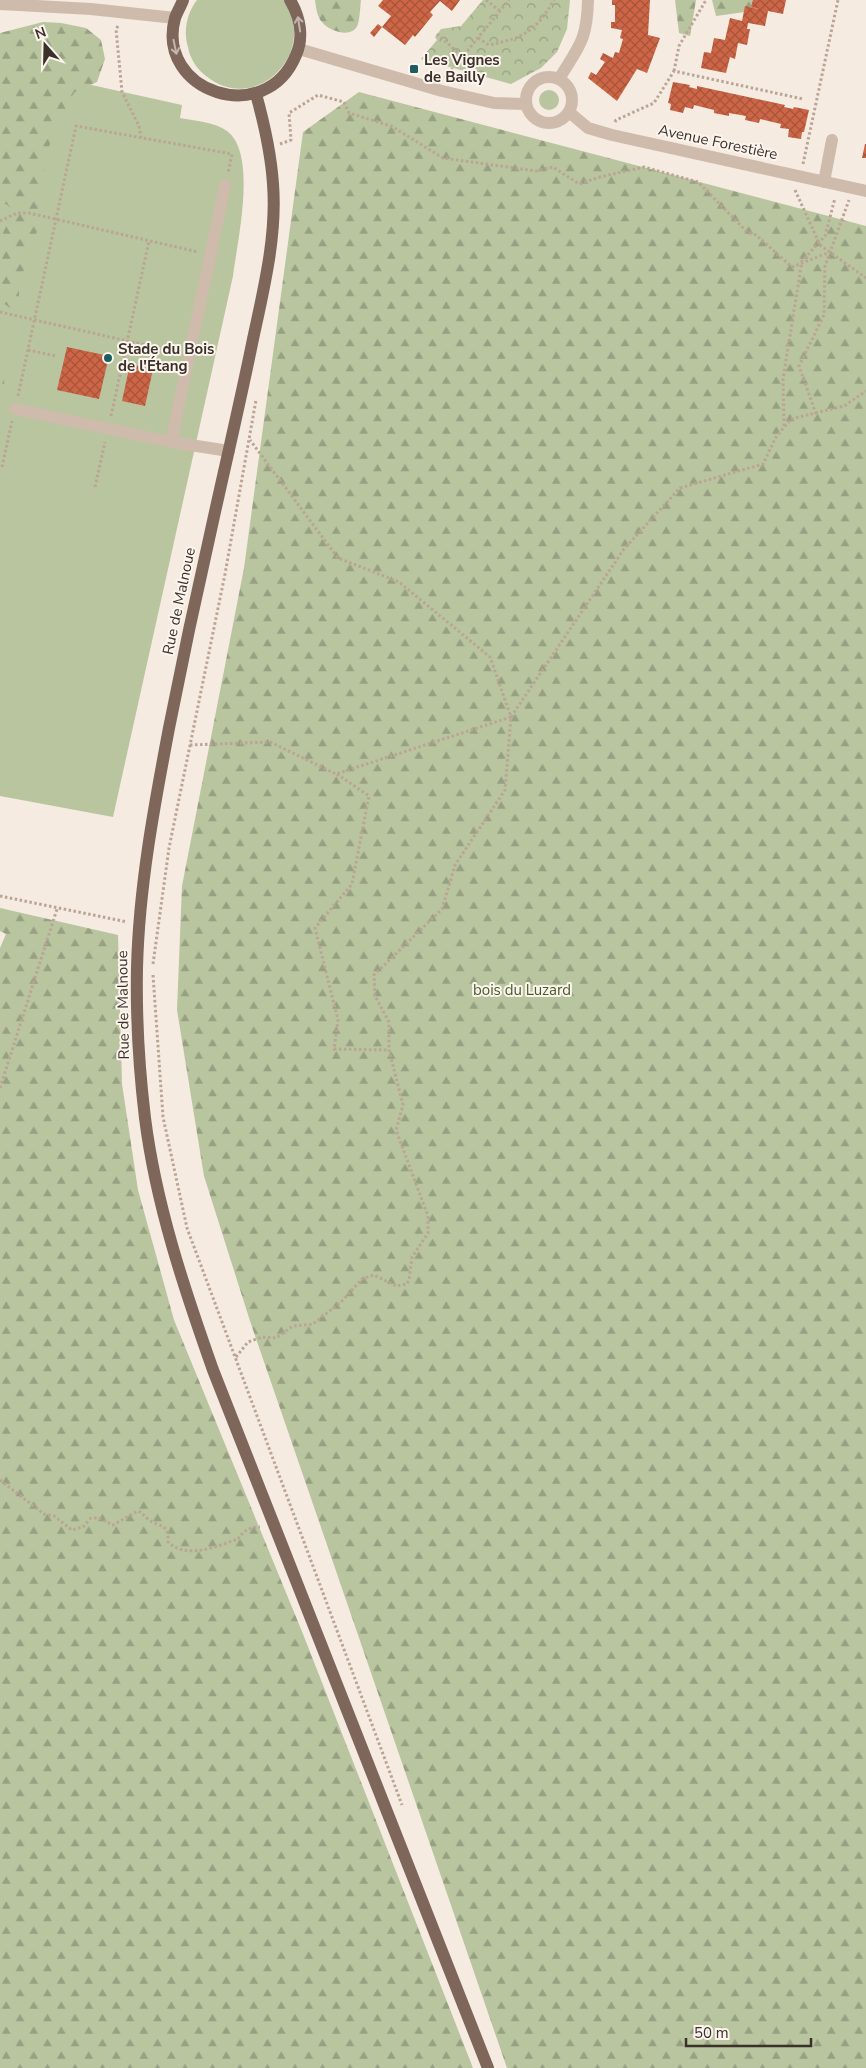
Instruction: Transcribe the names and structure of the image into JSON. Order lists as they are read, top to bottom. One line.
{"streets":{"main road":["Rue de Malnoue"],"street":["Avenue Forestière"]},"parks":["bois du Luzard"],"places":{"transit":["Les Vignes de Bailly"],"other":["Stade du Bois de l'Étang"]},"scale_bar":"50 m","north":"top"}
